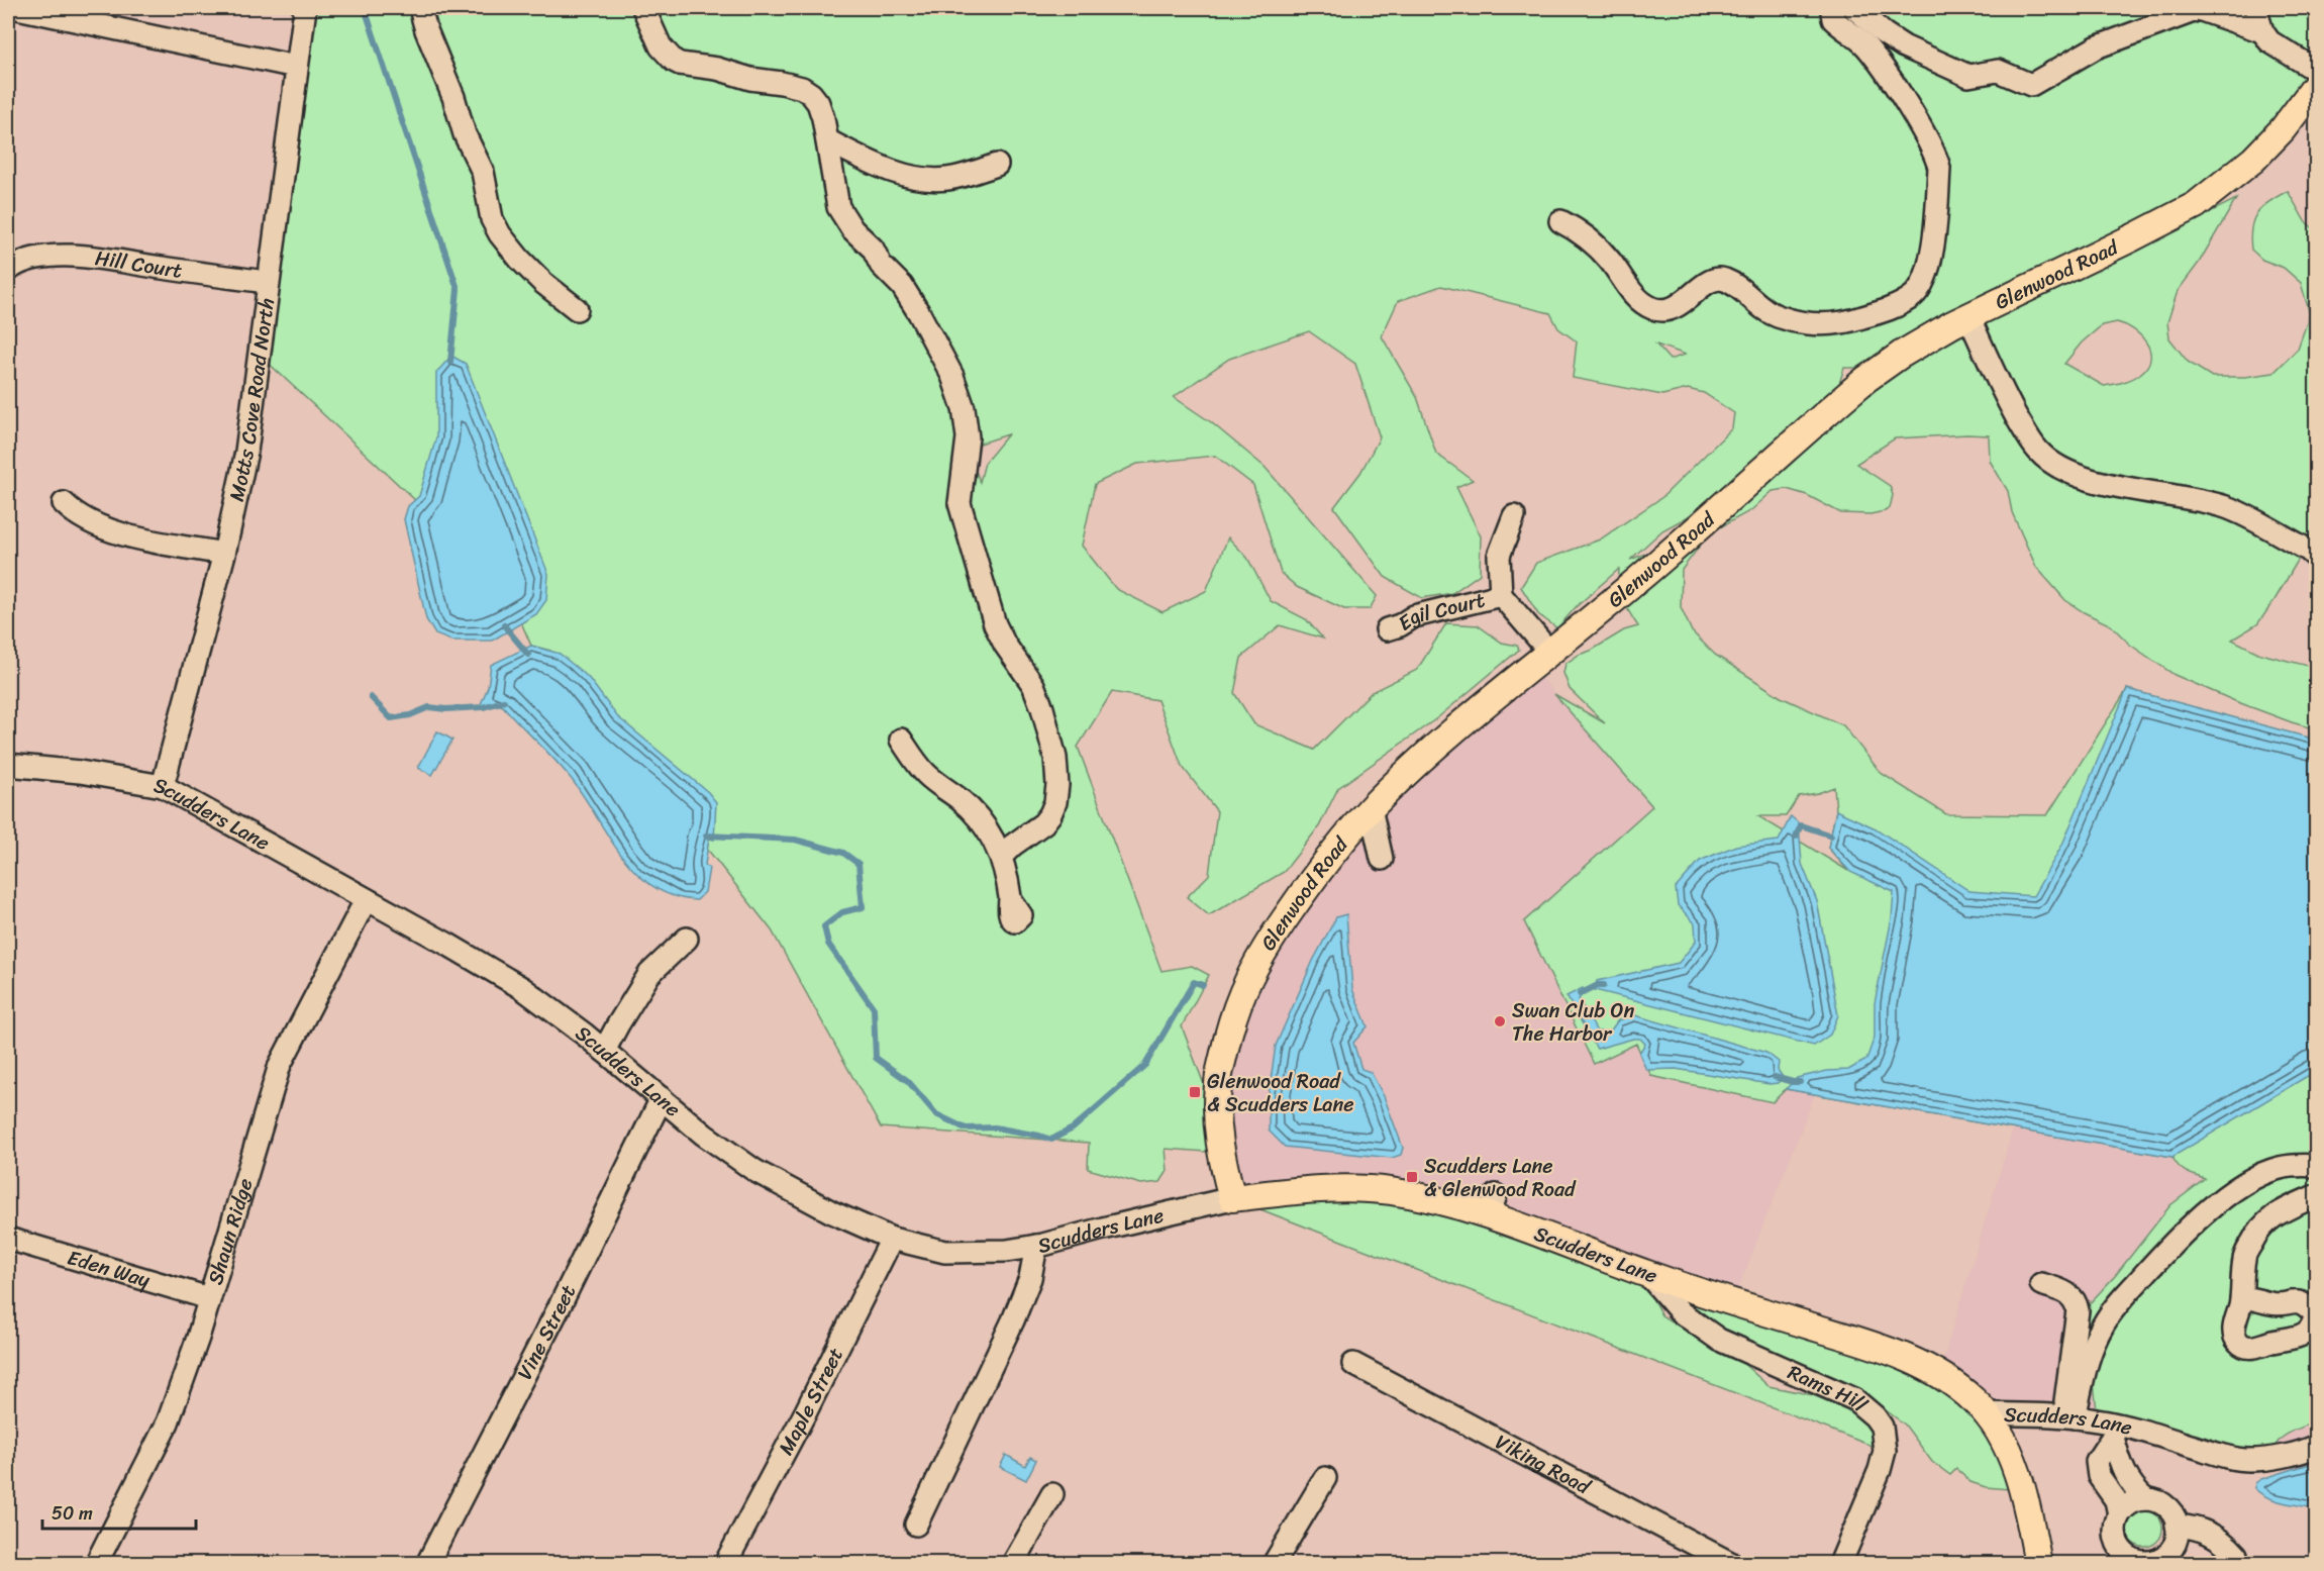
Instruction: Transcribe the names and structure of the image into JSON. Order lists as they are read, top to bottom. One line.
{"streets":{"main road":["Glenwood Road","Scudders Lane"],"street":["Hill Court","Motts Cove Road North","Egil Court","Shaun Ridge","Eden Way","Vine Street","Rams Hill","Maple Street","Viking Road"]},"crossings":[["Hill Court","Motts Cove Road North"],["Glenwood Road","Egil Court"],["Glenwood Road","Scudders Lane"],["Motts Cove Road North","Scudders Lane"],["Scudders Lane","Shaun Ridge"],["Scudders Lane","Vine Street"],["Scudders Lane","Rams Hill"],["Scudders Lane","Maple Street"],["Shaun Ridge","Eden Way"]],"places":{"other":["Swan Club On The Harbor"],"transit":["Glenwood Road & Scudders Lane","Scudders Lane & Glenwood Road"]},"scale_bar":"50 m"}
